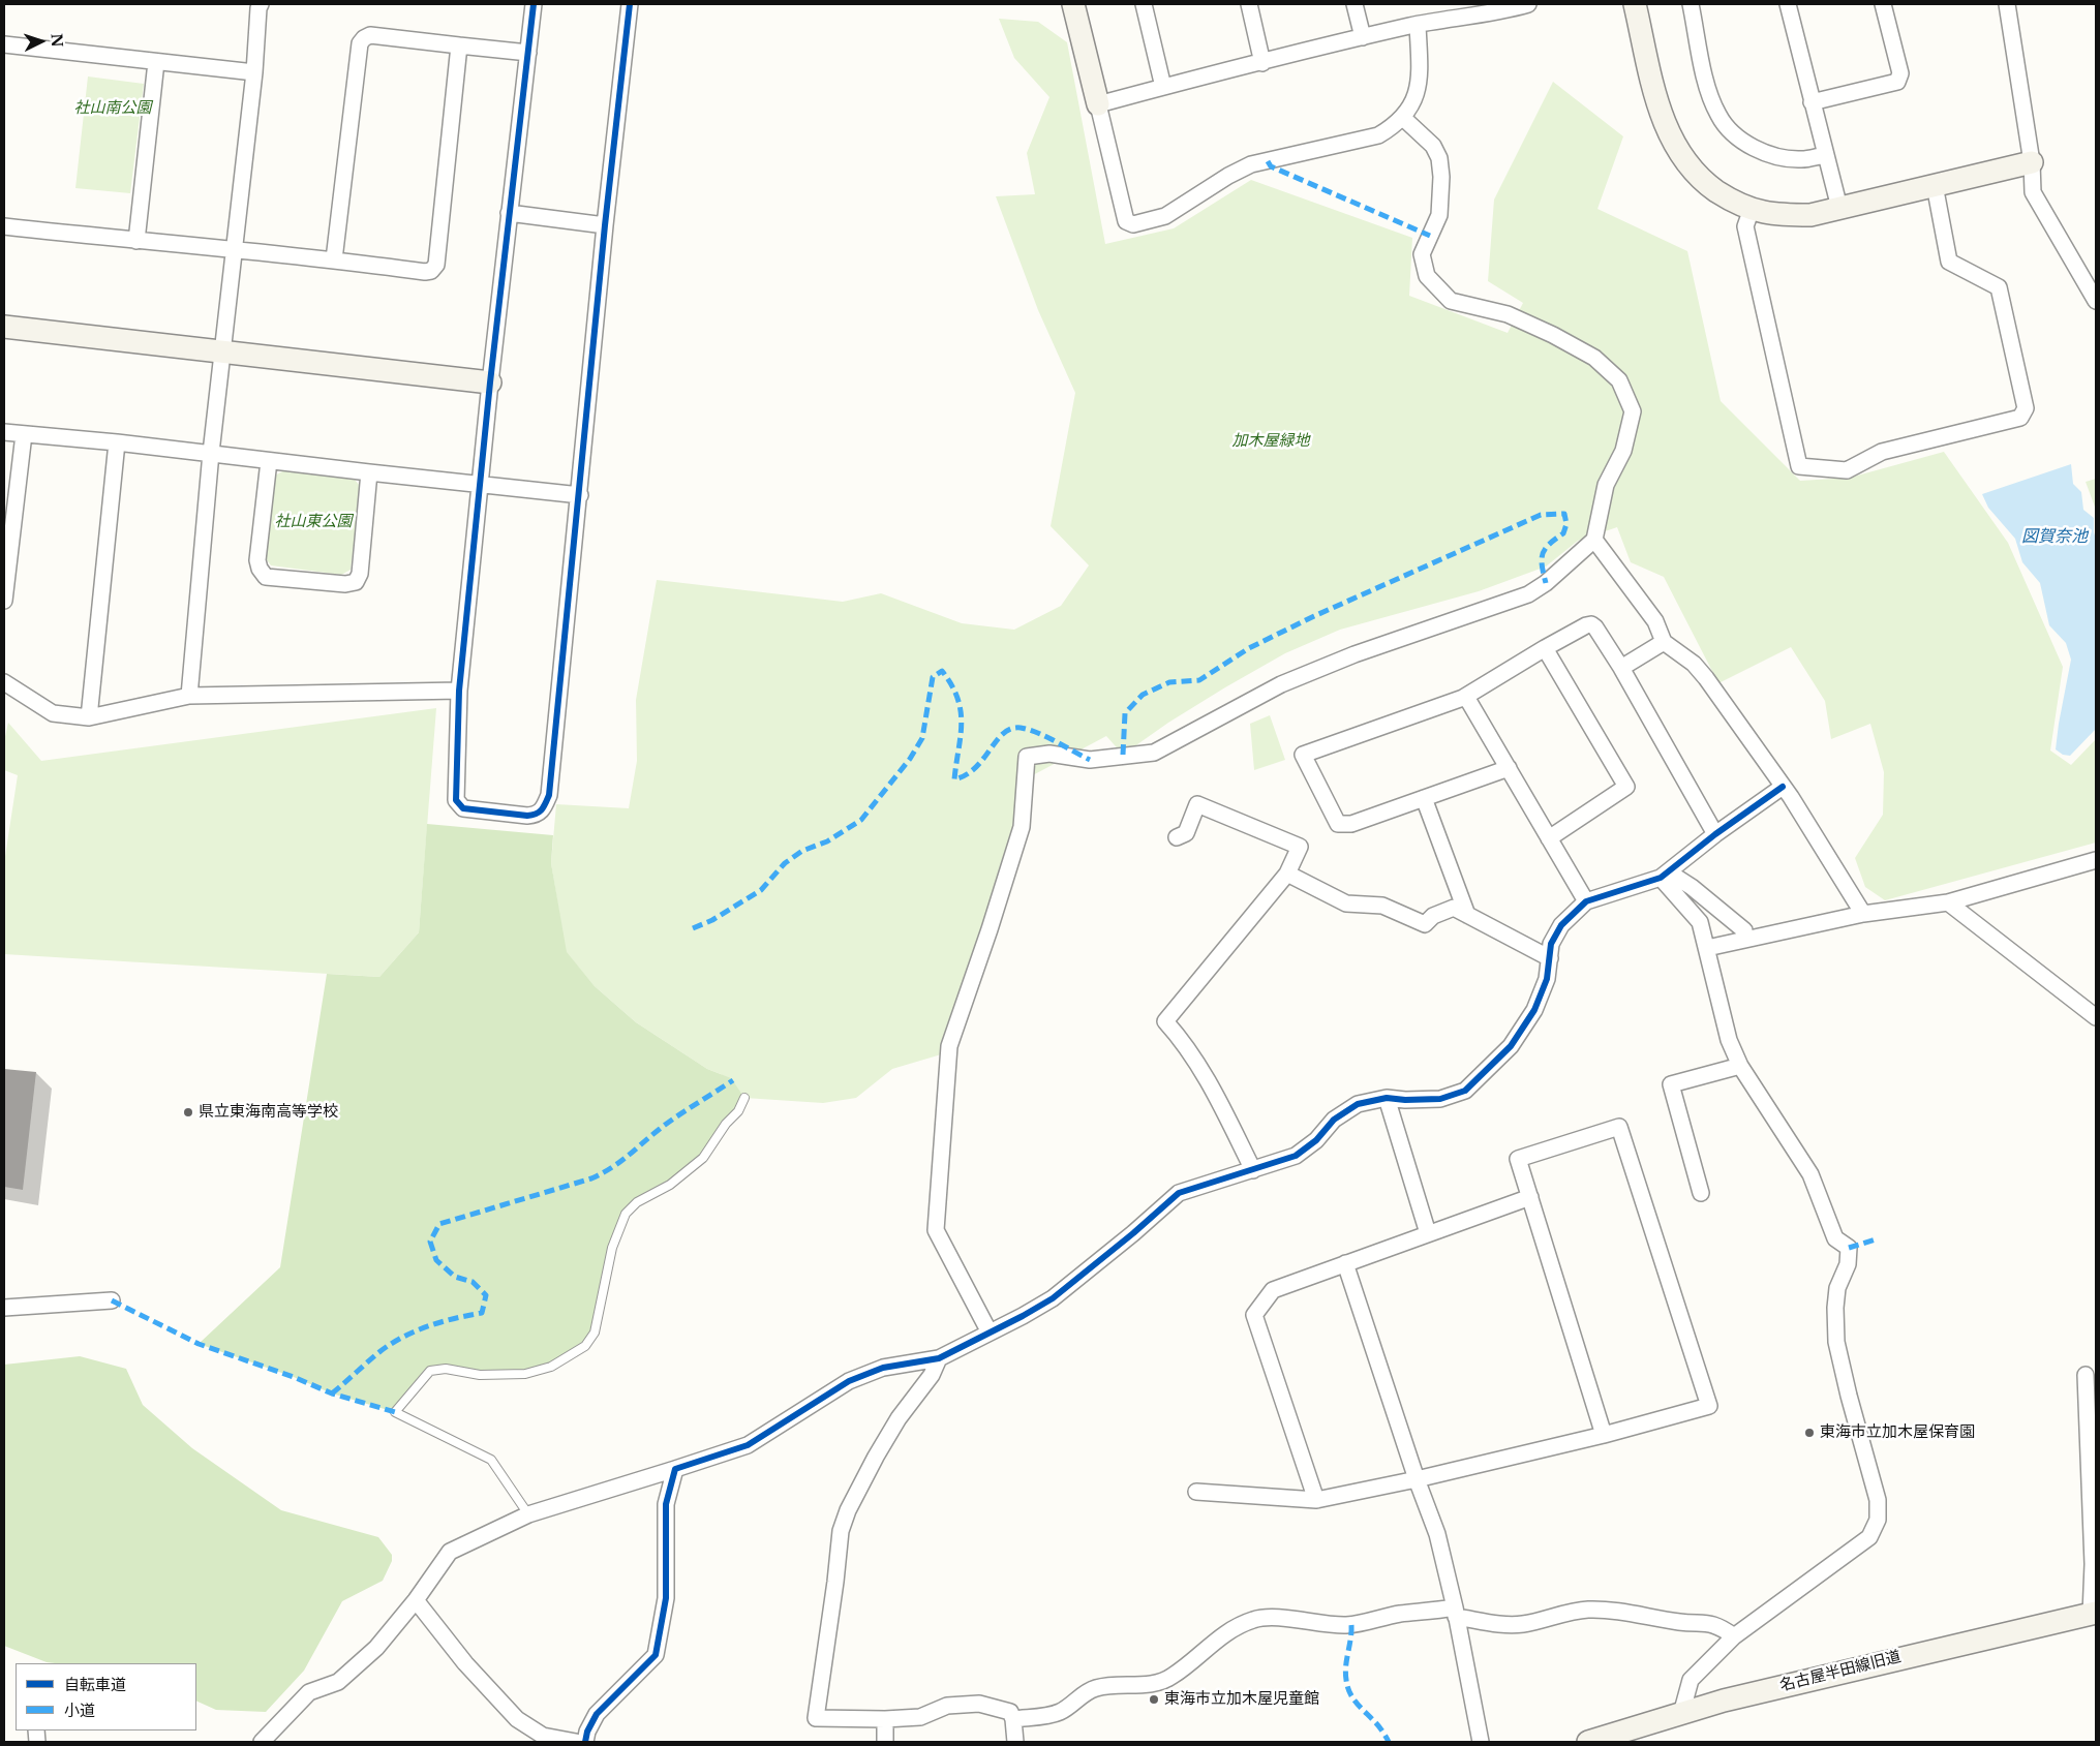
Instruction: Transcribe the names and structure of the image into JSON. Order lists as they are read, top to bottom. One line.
{"streets":{"street":["名古屋半田線旧道"]},"water":["図賀奈池"],"parks":["社山南公園","加木屋緑地","社山東公園"],"places":["県立東海南高等学校","東海市立加木屋保育園","東海市立加木屋児童館"],"legend":["自転車道","小道"],"north":"right"}
